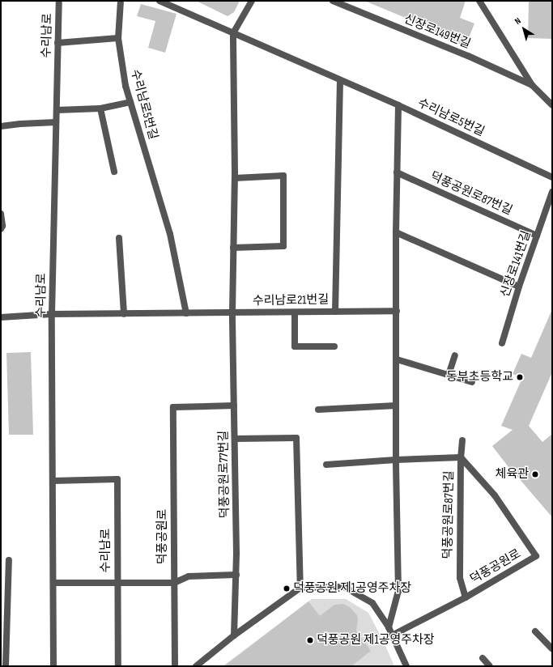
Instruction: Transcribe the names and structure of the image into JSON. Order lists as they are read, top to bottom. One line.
{"streets":{"street":["신장로149번길","수리남로","수리남로5번길","덕풍공원로87번길","신장로141번길","수리남로21번길","덕풍공원로77번길","덕풍공원로"]},"crossings":[["수리남로","수리남로21번길"],["수리남로5번길","수리남로21번길"],["덕풍공원로87번길","신장로141번길"],["덕풍공원로87번길","덕풍공원로"],["수리남로21번길","덕풍공원로77번길"],["덕풍공원로77번길","덕풍공원로"]],"places":["동부초등학교","체육관","덕풍공원.제1공영주차장","덕풍공원 제1공영주차장"],"north":"top left"}
